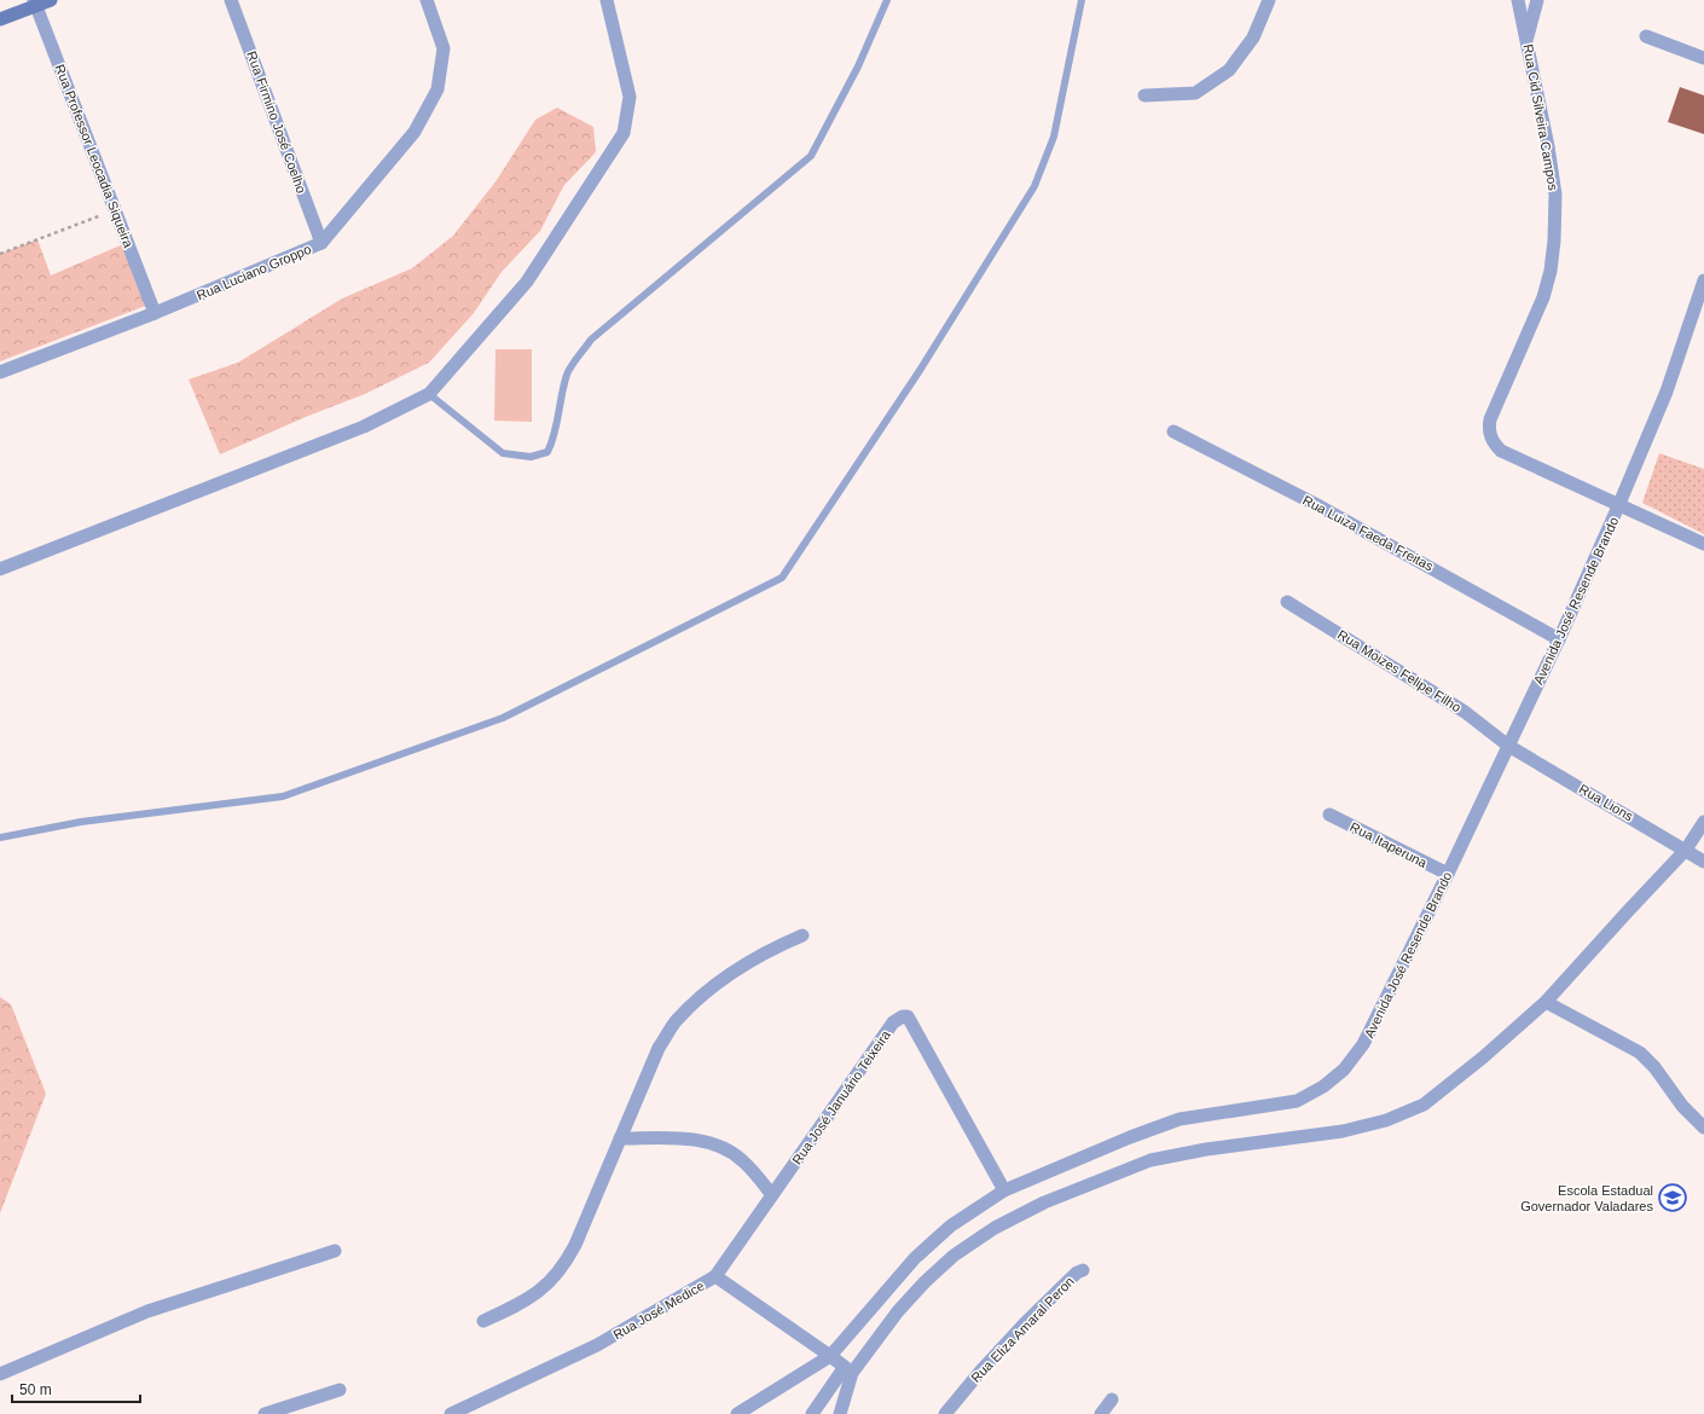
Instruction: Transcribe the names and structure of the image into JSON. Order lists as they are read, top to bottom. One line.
{"streets":{"street":["Rua Cid Silveira Campos","Rua Firmino José Coelho","Rua Professor Leocadia Siqueira","Rua Luciano Groppo","Rua Luiza Faeda Freitas","Avenida José Resende Brando","Rua Moizes Felipe Filho","Rua Lions","Rua Itaperuna","Rua José Januário Teixeira","Rua José Medice","Rua Eliza Amaral Peron"]},"crossings":[["Rua Cid Silveira Campos","Avenida José Resende Brando"],["Rua Firmino José Coelho","Rua Luciano Groppo"],["Rua Professor Leocadia Siqueira","Rua Luciano Groppo"],["Rua Luiza Faeda Freitas","Avenida José Resende Brando"],["Avenida José Resende Brando","Rua Moizes Felipe Filho"],["Avenida José Resende Brando","Rua Lions"],["Avenida José Resende Brando","Rua Itaperuna"],["Avenida José Resende Brando","Rua José Januário Teixeira"],["Avenida José Resende Brando","Rua José Medice"],["Rua Moizes Felipe Filho","Rua Lions"],["Rua José Januário Teixeira","Rua José Medice"]],"places":{"school or university":["Escola Estadual Governador Valadares"]},"scale_bar":"50 m"}
